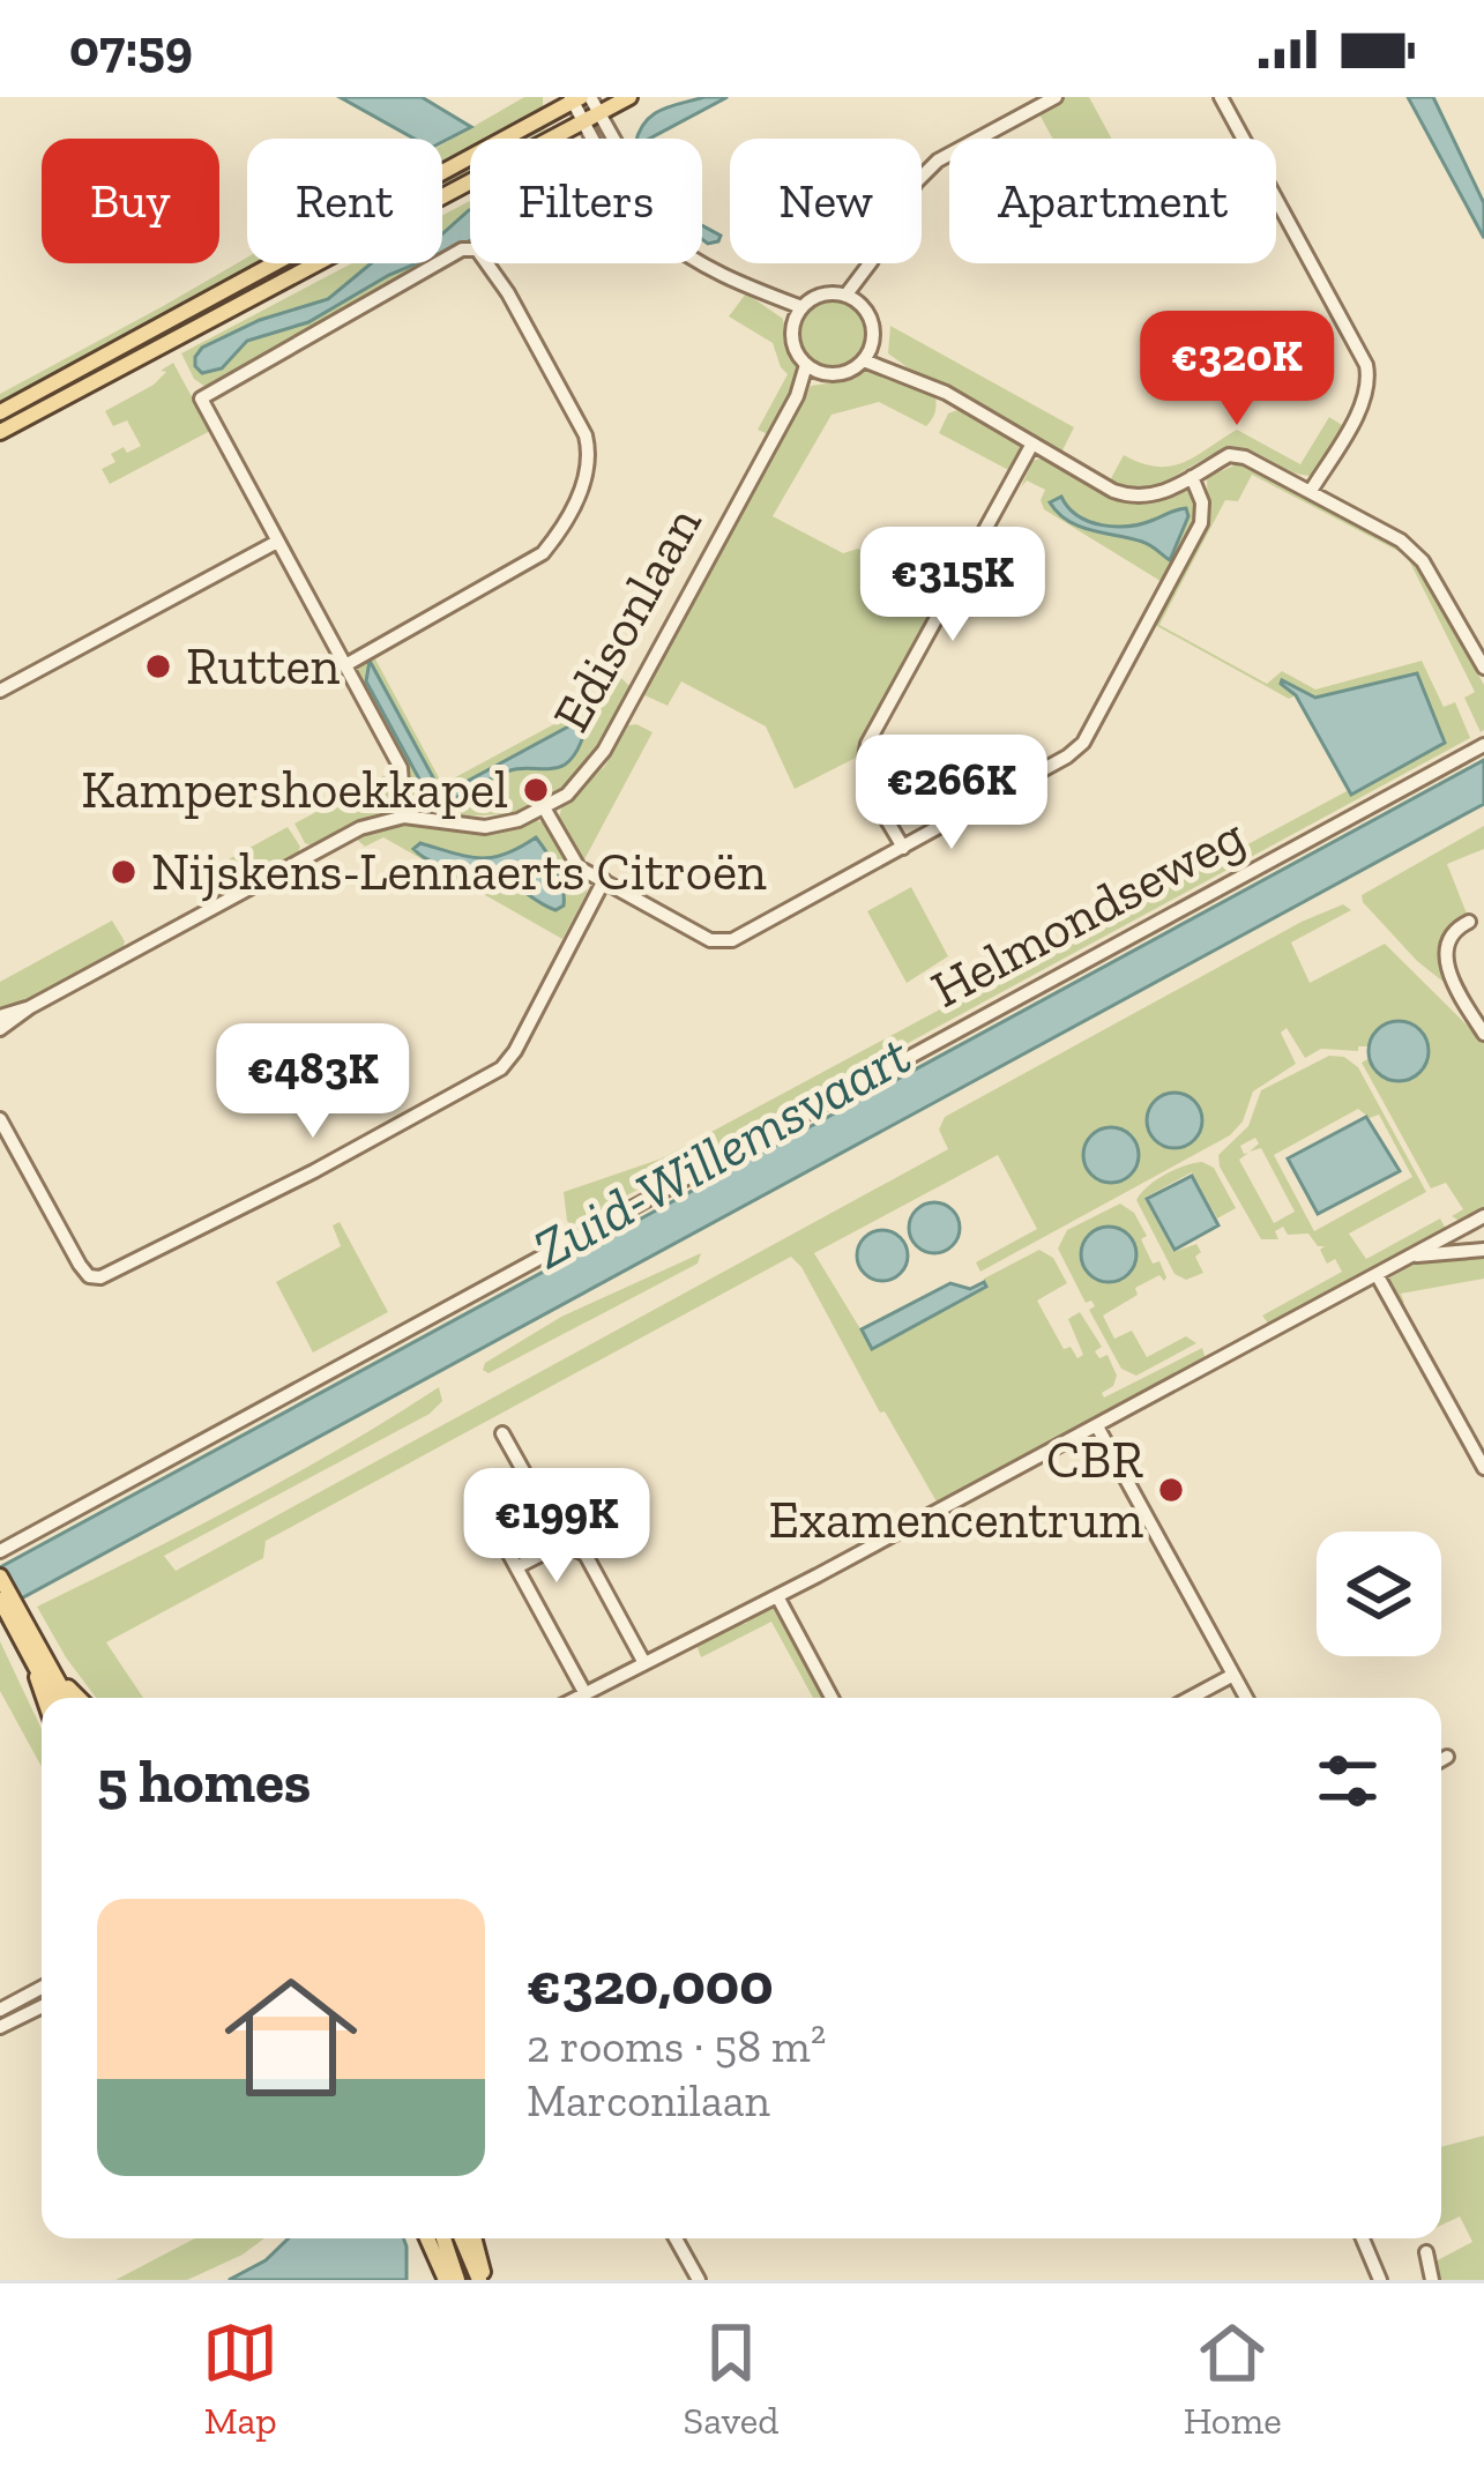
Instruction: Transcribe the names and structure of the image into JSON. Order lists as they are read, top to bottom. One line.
{"streets":{"street":["Edisonlaan","Helmondseweg"]},"water":["Zuid-Willemsvaart"],"places":["Rutten","Kampershoekkapel","Nijskens-Lennaerts Citroën","CBR Examencentrum"],"page":{"status":"07:59","chip":["Buy","Rent","Filters","New","Apartment"],"price":["€320K","€315K","€266K","€483K","€199K"],"heading":"5 homes","list":[{"name":"€320,000","note":"2 rooms · 58 m² · Marconilaan"}],"tabs":["Map","Saved","Home"]}}
